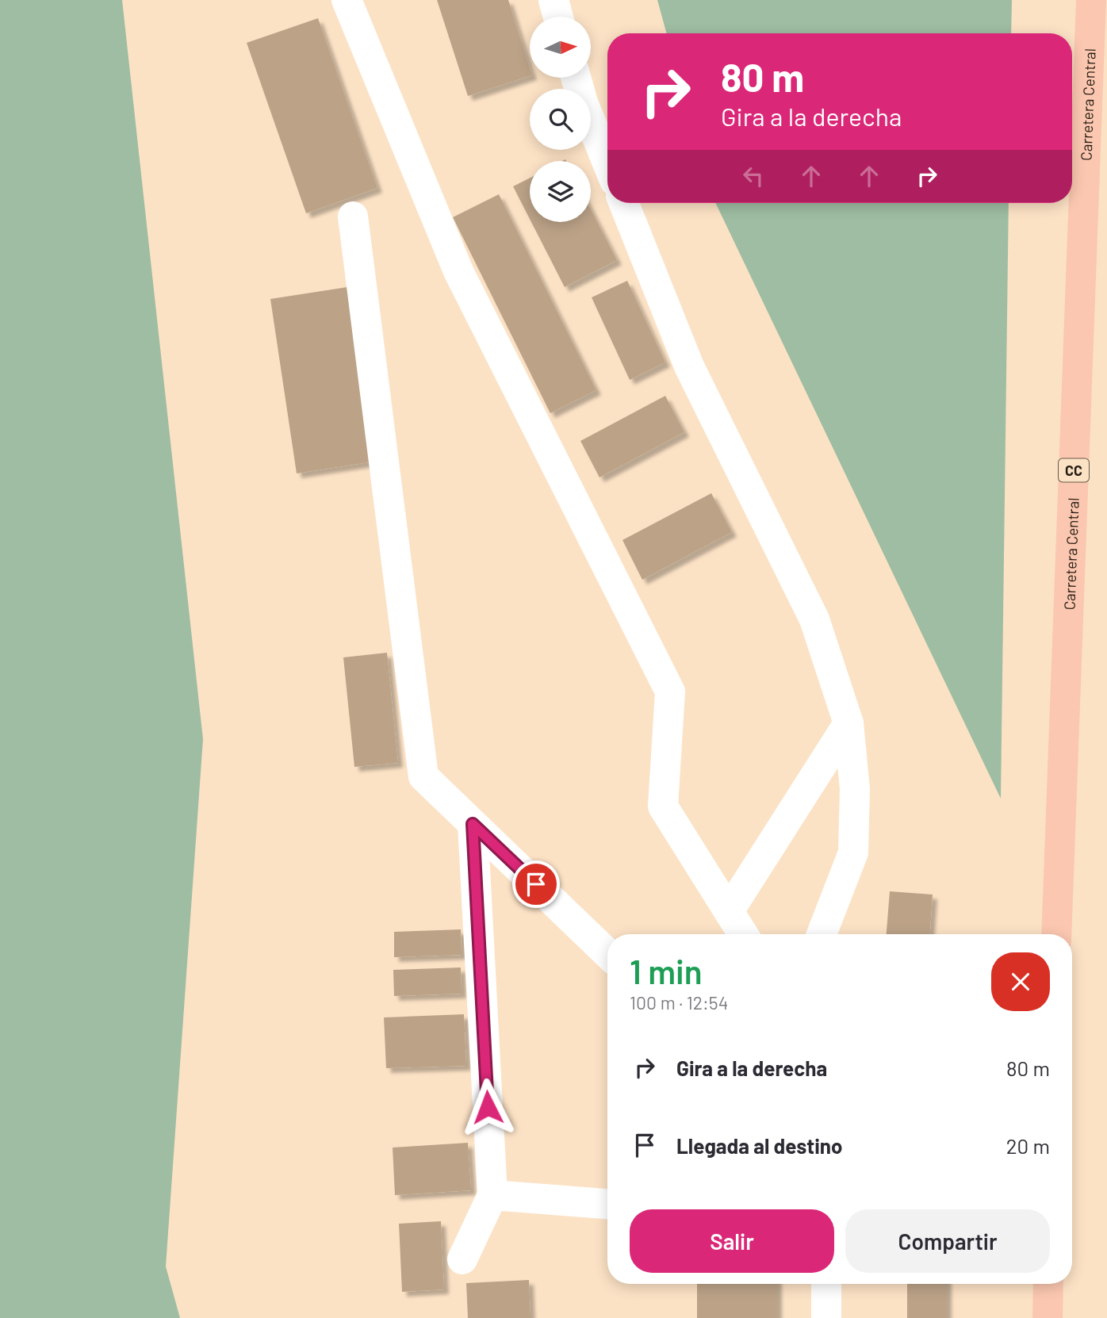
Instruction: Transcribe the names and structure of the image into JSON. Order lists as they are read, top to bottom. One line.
{"streets":{"main road":["Carretera Central","CC"]},"north":"right","page":{"turn":["80 m","Gira a la derecha"],"heading":["1 min","100 m · 12:54"],"list":[{"name":"Gira a la derecha","value":"80 m"},{"name":"Llegada al destino","value":"20 m"}],"buttons":["Salir","Compartir"]}}
